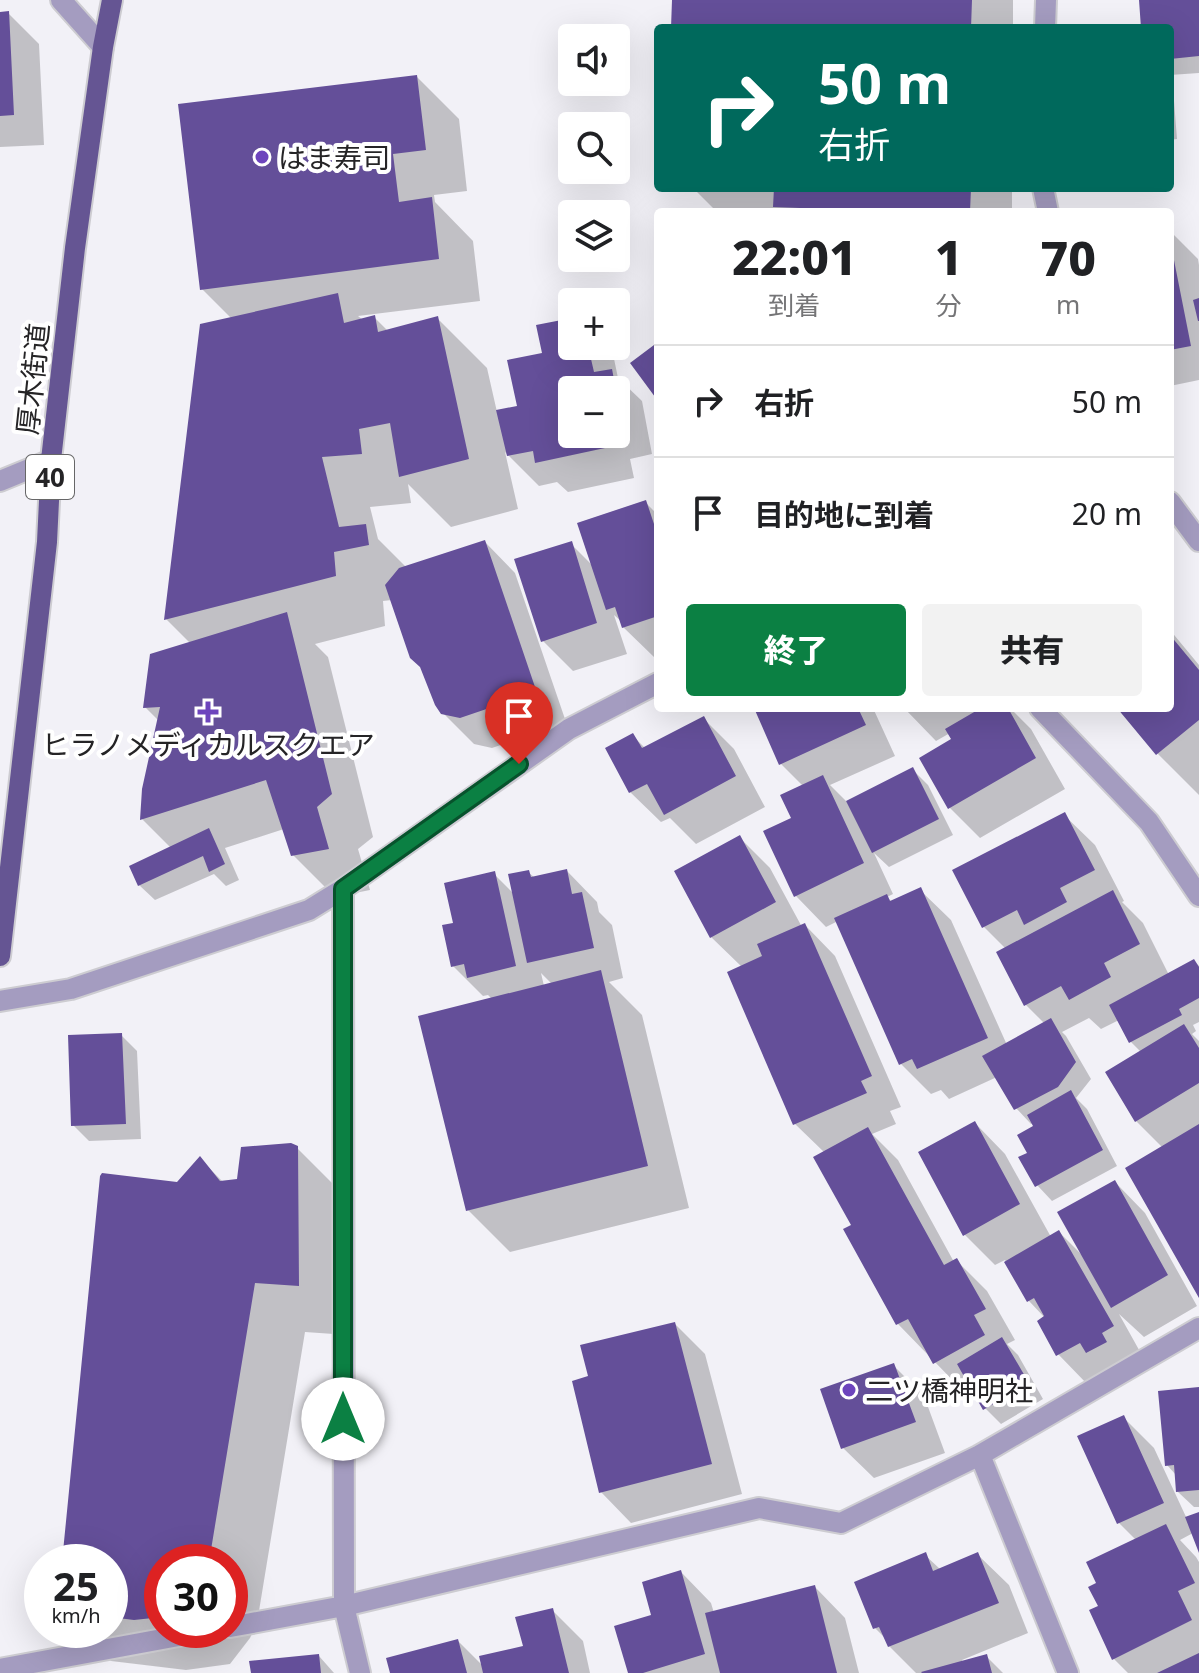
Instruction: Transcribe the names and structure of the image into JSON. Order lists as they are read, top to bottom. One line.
{"streets":{"main road":["厚木街道","40"]},"places":{"other":["はま寿司","二ツ橋神明社"],"health":["ヒラノメディカルスクエア"]},"page":{"map_buttons":["+","−"],"turn":["50 m","右折"],"eta":["22:01","到着","1","分","70","m"],"list":[{"name":"右折","value":"50 m"},{"name":"目的地に到着","value":"20 m"}],"buttons":["終了","共有"],"speed":"25 km/h","limit":"30"}}
